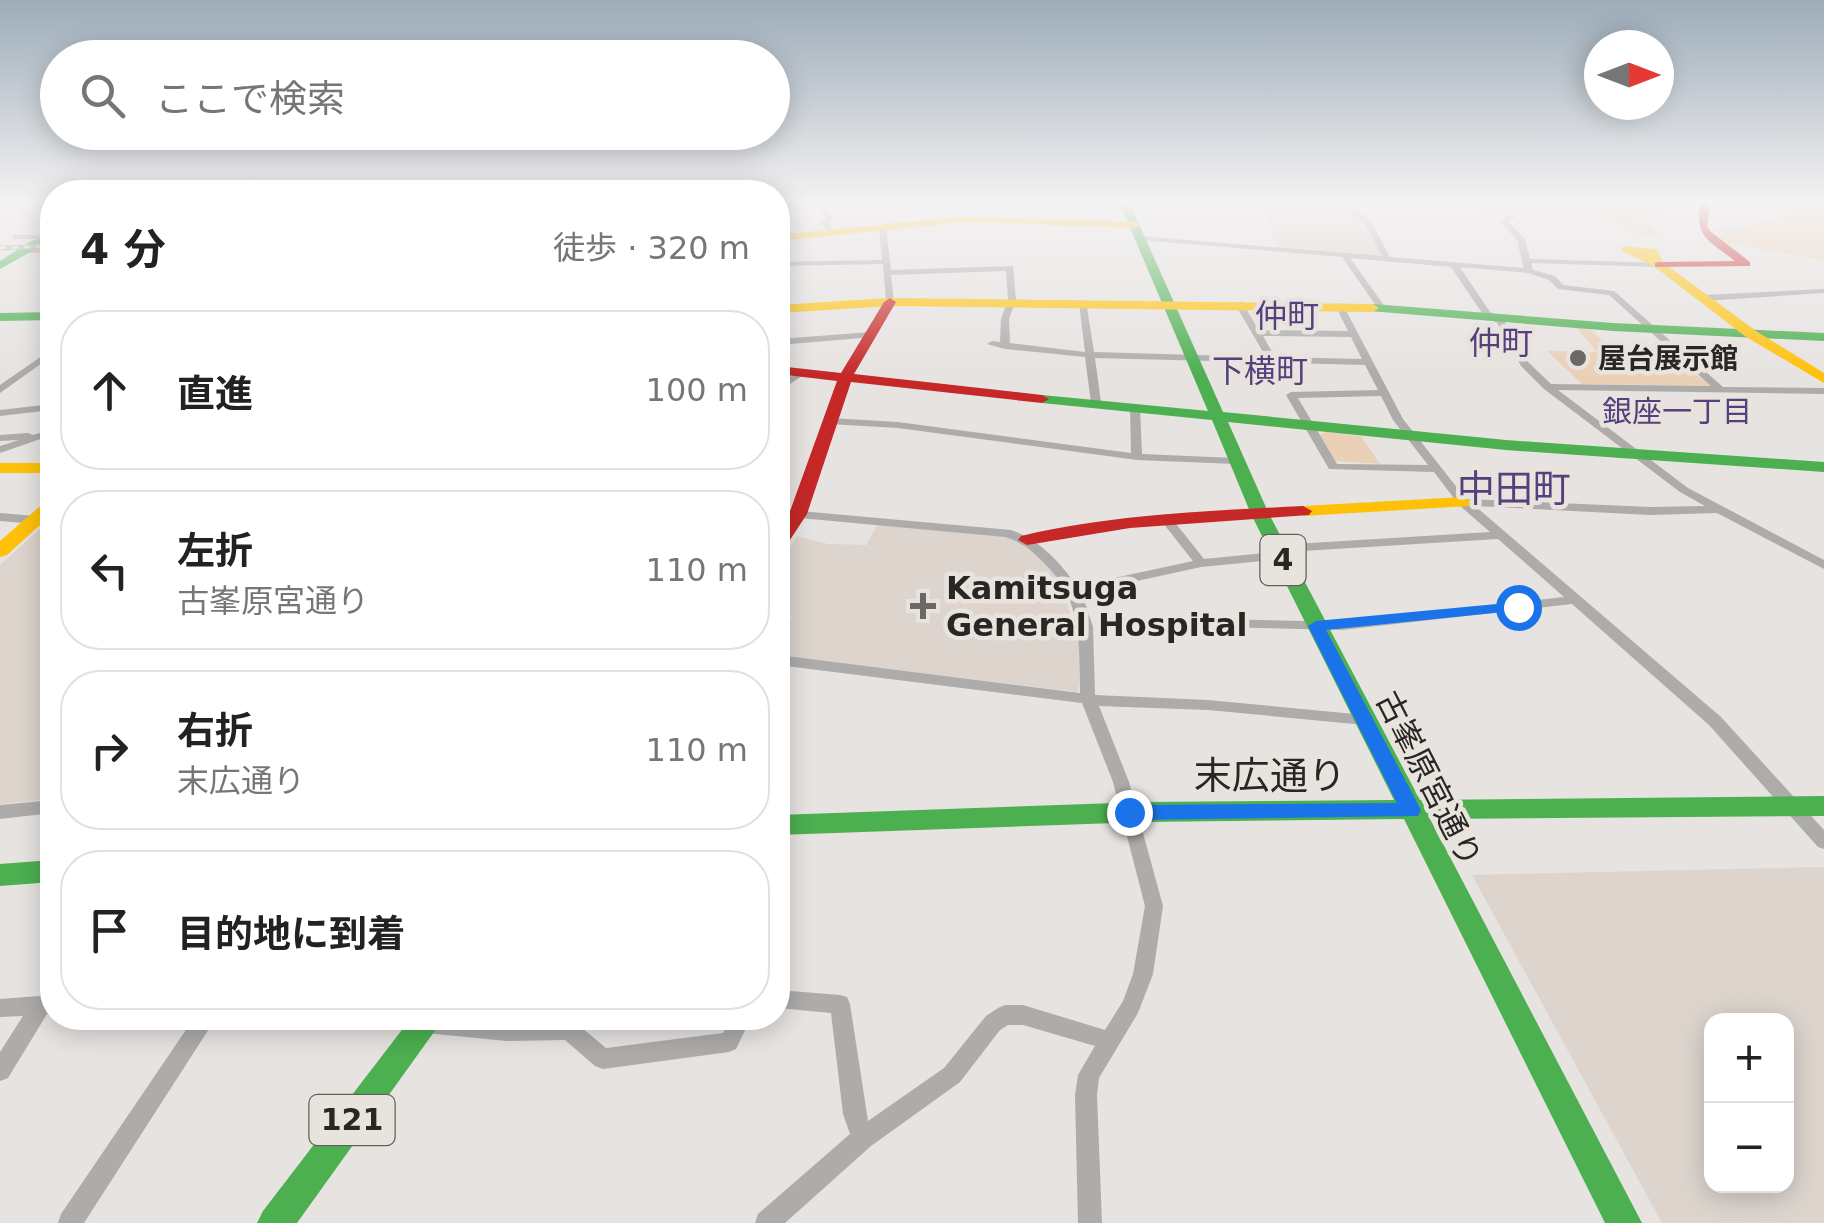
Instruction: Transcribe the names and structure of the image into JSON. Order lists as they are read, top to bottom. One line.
{"streets":{"main road":["4","末広通り","古峯原宮通り","121"]},"crossings":[["末広通り","古峯原宮通り"]],"districts":["仲町","仲町","下横町","銀座一丁目","中田町"],"places":{"other":["屋台展示館"],"health":["Kamitsuga General Hospital"]},"north":"right","page":{"search":"ここで検索","heading":["4 分","徒歩 · 320 m"],"list":[["直進","100 m"],["左折","古峯原宮通り","110 m"],["右折","末広通り","110 m"],"目的地に到着"],"map_buttons":["+","−"]}}
